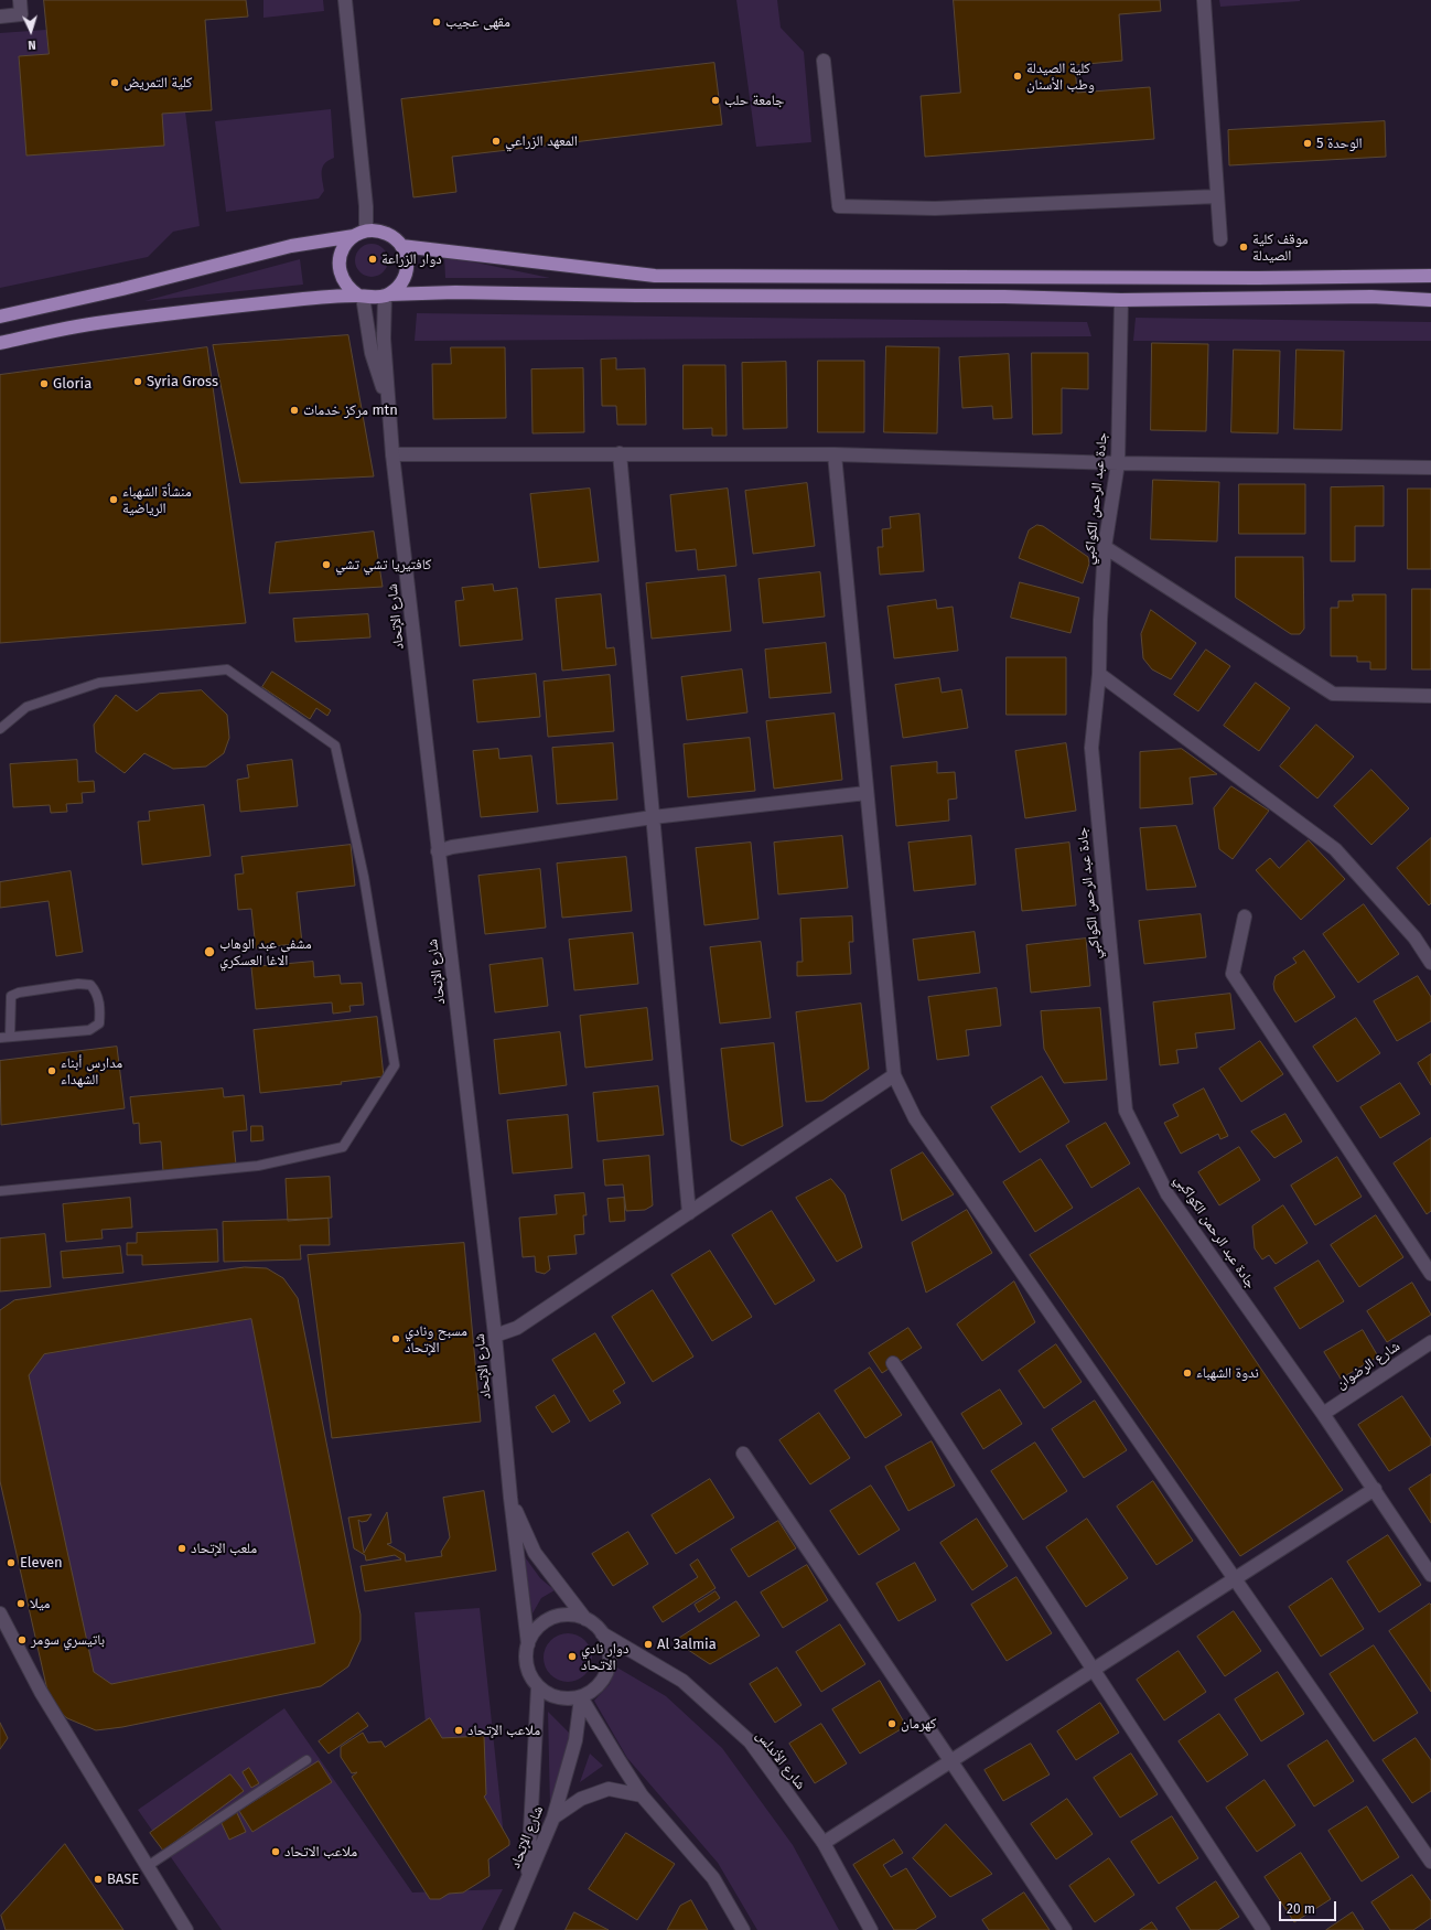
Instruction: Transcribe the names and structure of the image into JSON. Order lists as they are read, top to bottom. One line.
{"streets":{"street":["جادة عبد الرحمن الكواكبي","شارع الإتحاد","شارع الرضوان","شارع الأندلس"]},"crossings":[["جادة عبد الرحمن الكواكبي","شارع الرضوان"],["شارع الإتحاد","شارع الأندلس"]],"places":["مقهى عجيب","كلية الصيدلة وطب الأسنان","كلية التمريض","جامعة حلب","المعهد الزراعي","الوحدة 5","موقف كلية الصيدلة","دوار الزراعة","Syria Gross","Gloria","مركز خدمات mtn","منشأة الشهباء الرياضية","كافتيريا تشي تشي","مشفى عبد الوهاب الاغا العسكري","مدارس أبناء الشهداء","مسبح ونادي الإتحاد","ندوة الشهباء","ملعب الإتحاد","Eleven","ميلا","باتيسري سومر","Al 3almia","دوار نادي الاتحاد","كهرمان","ملاعب الإتحاد","ملاعب الاتحاد","BASE"],"scale_bar":"20 m","north":"bottom"}
